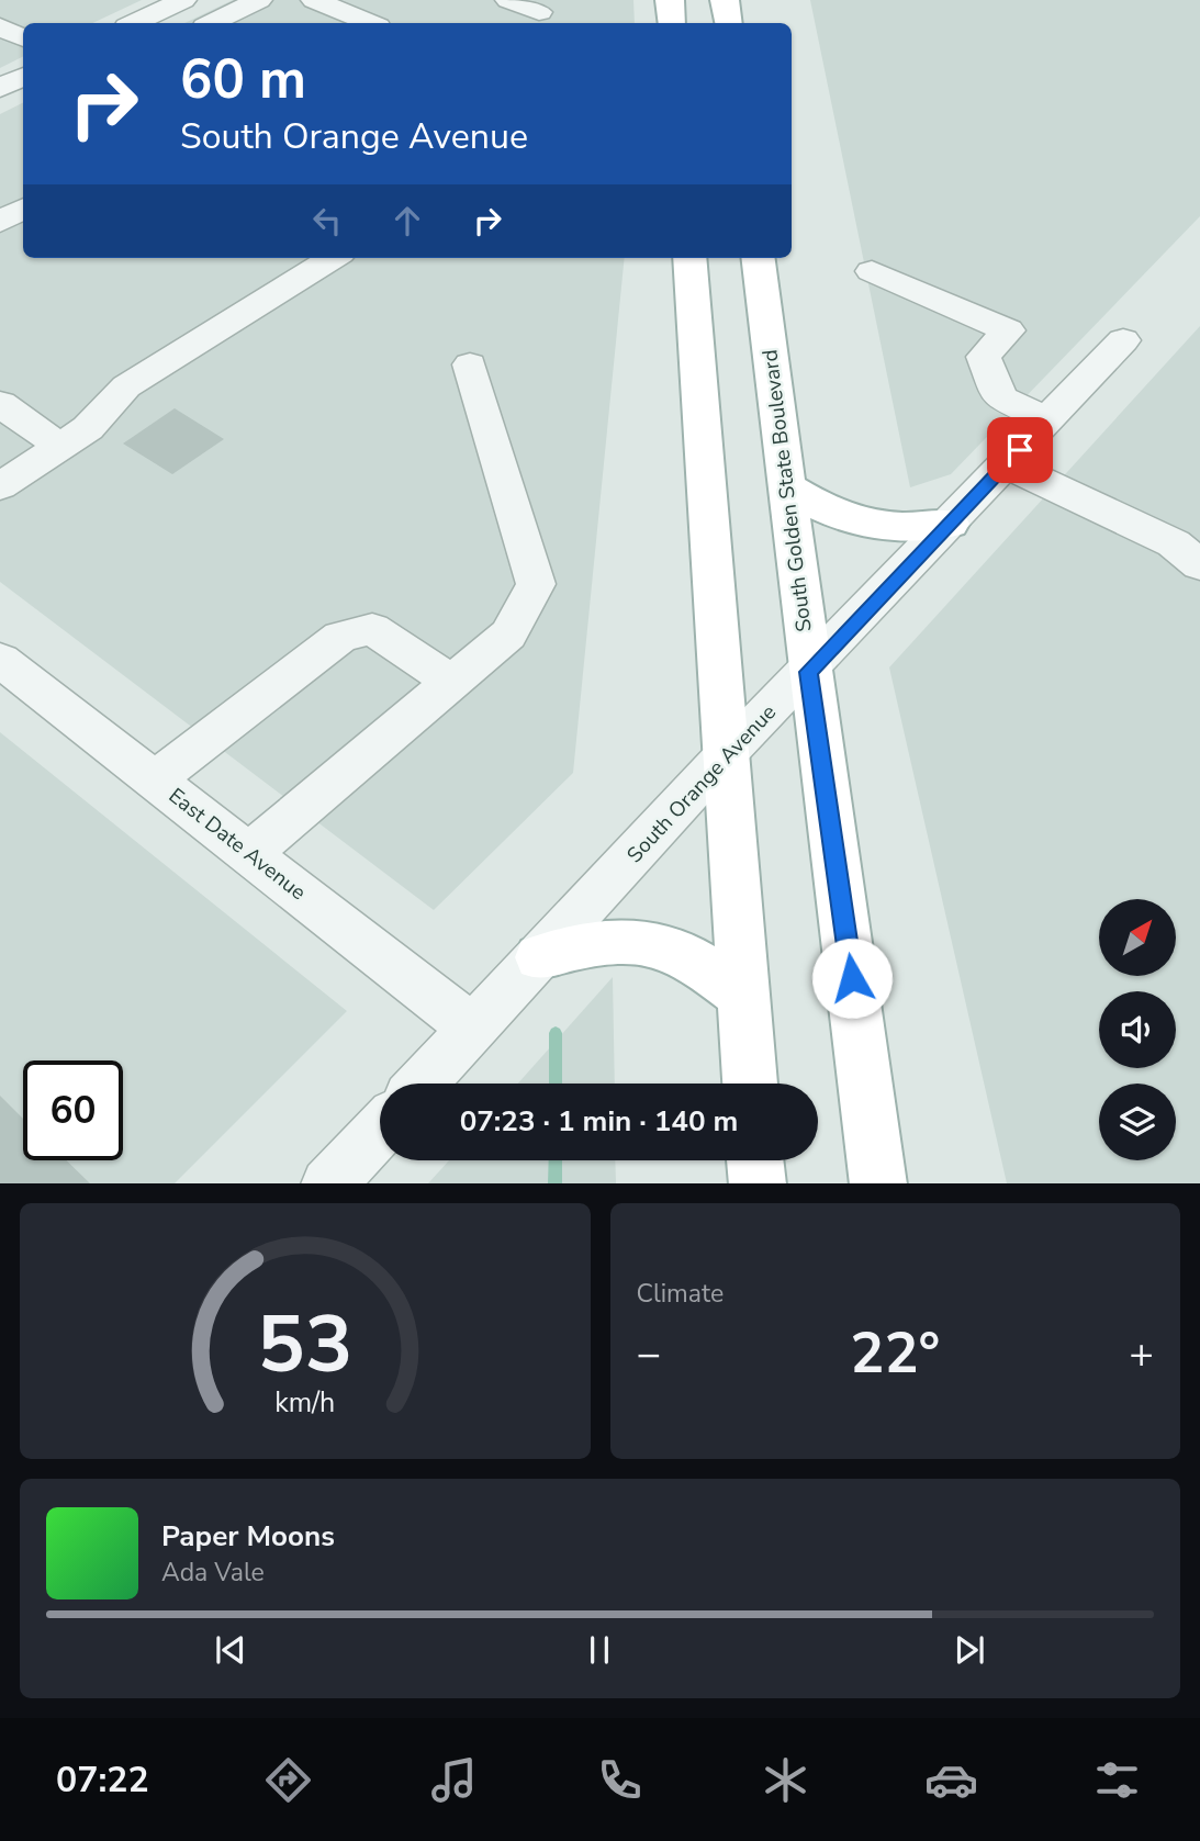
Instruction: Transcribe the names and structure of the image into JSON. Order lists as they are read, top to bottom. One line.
{"streets":{"main road":["South Golden State Boulevard"],"street":["South Orange Avenue","East Date Avenue"]},"crossings":[["South Golden State Boulevard","South Orange Avenue"],["South Orange Avenue","East Date Avenue"]],"north":"top right","page":{"turn":["60 m","South Orange Avenue"],"limit":"60","trip":"07:23 · 1 min · 140 m","tile":"Climate","heat":["−","22°","+"],"song":["Paper Moons","Ada Vale"],"tabs":"07:22","gauge":["53","km/h"]}}
